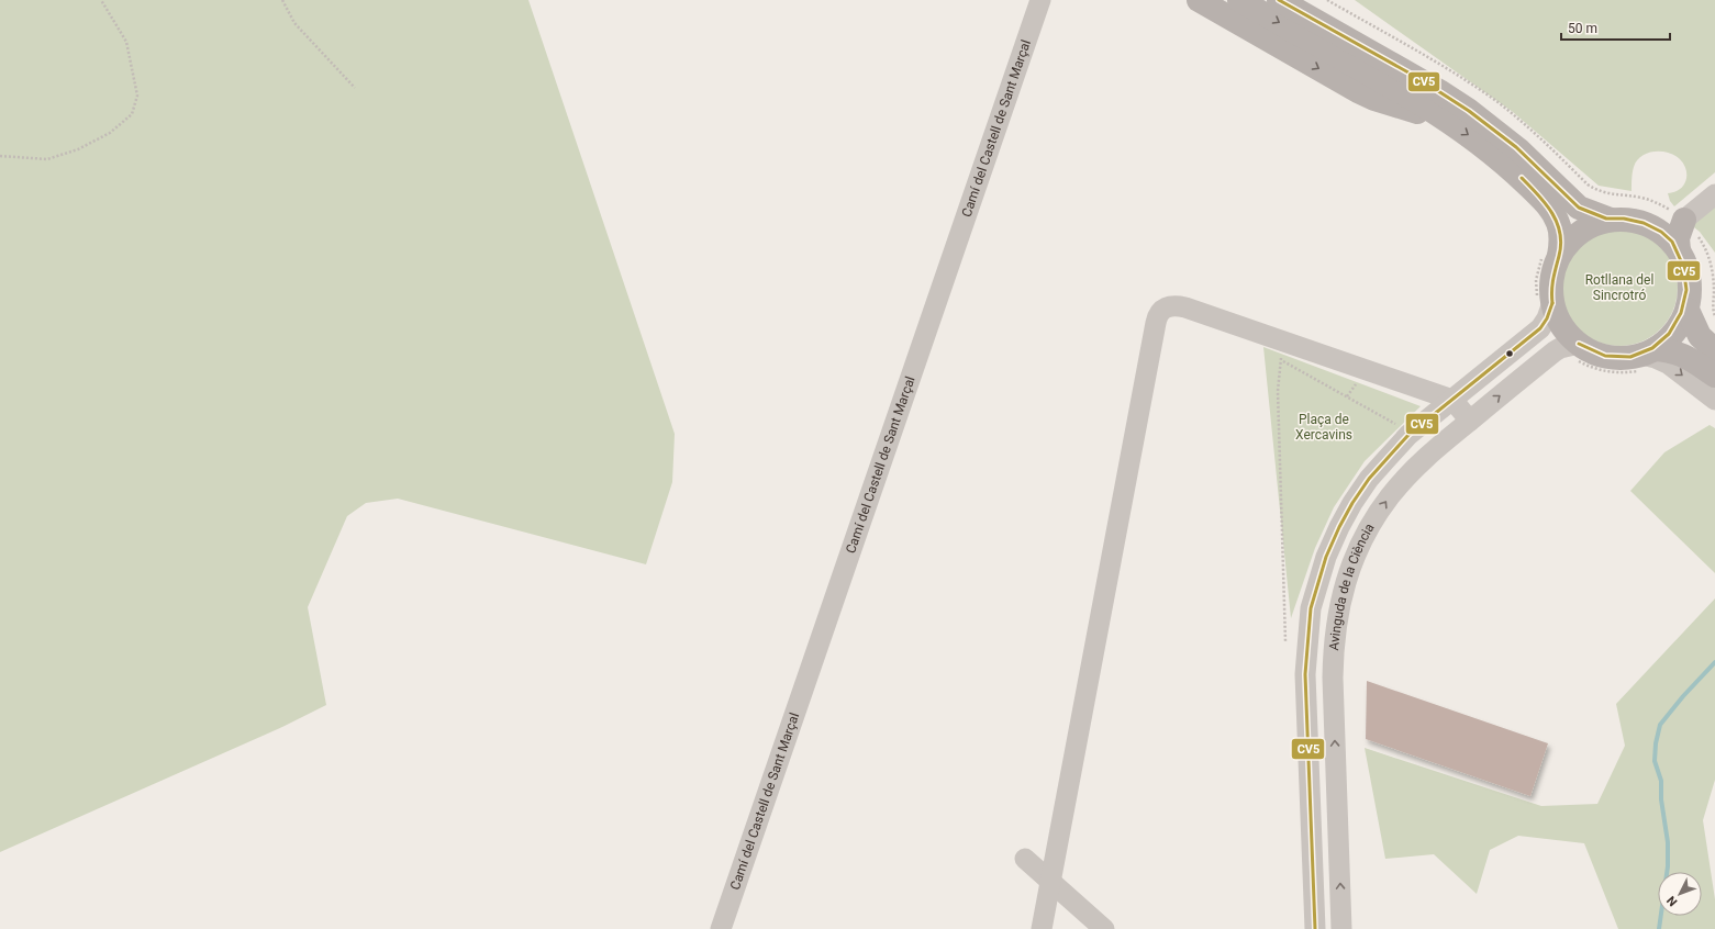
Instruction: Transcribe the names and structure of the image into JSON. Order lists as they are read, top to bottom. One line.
{"streets":{"street":["Camí del Castell de Sant Marçal","Avinguda de la Ciència"]},"parks":["Rotllana del Sincrotró","Plaça de Xercavins"],"lines":["transit line CV5"],"scale_bar":"50 m","north":"bottom left"}
